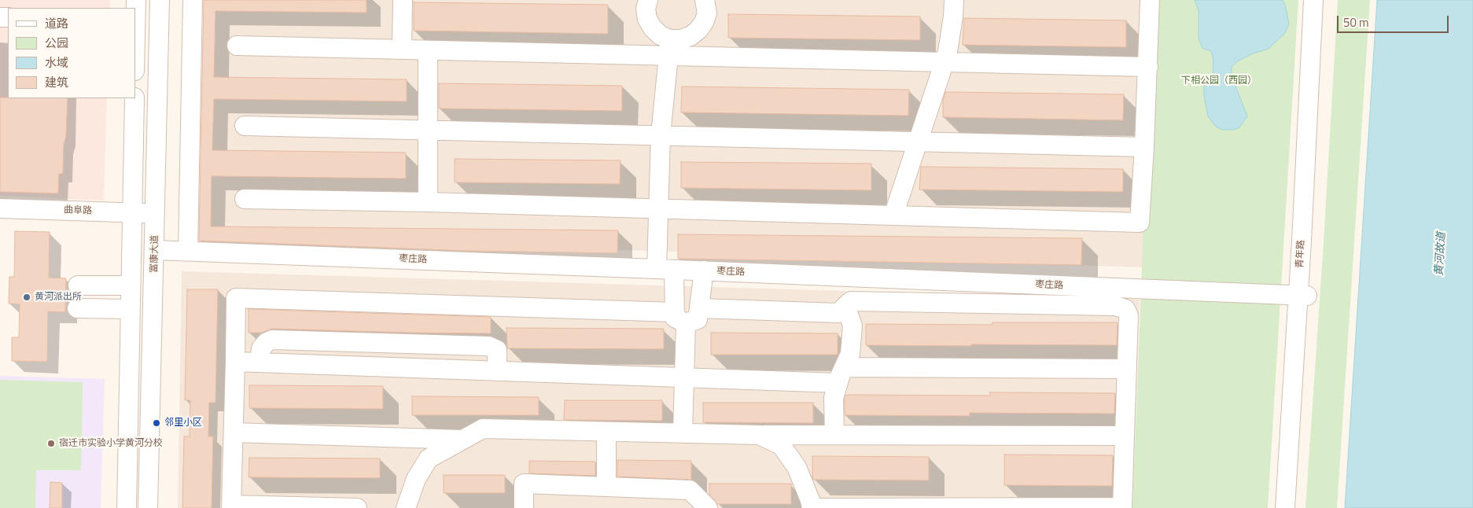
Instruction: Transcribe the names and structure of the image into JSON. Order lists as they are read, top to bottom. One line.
{"streets":{"street":["曲阜路","富康大道","青年路","枣庄路"]},"crossings":[["曲阜路","富康大道"],["富康大道","枣庄路"],["青年路","枣庄路"]],"water":["黄河故道"],"parks":["下相公园（西园）"],"places":["黄河派出所","邻里小区","宿迁市实验小学黄河分校"],"legend":["道路","公园","水域","建筑"],"scale_bar":"50 m"}
